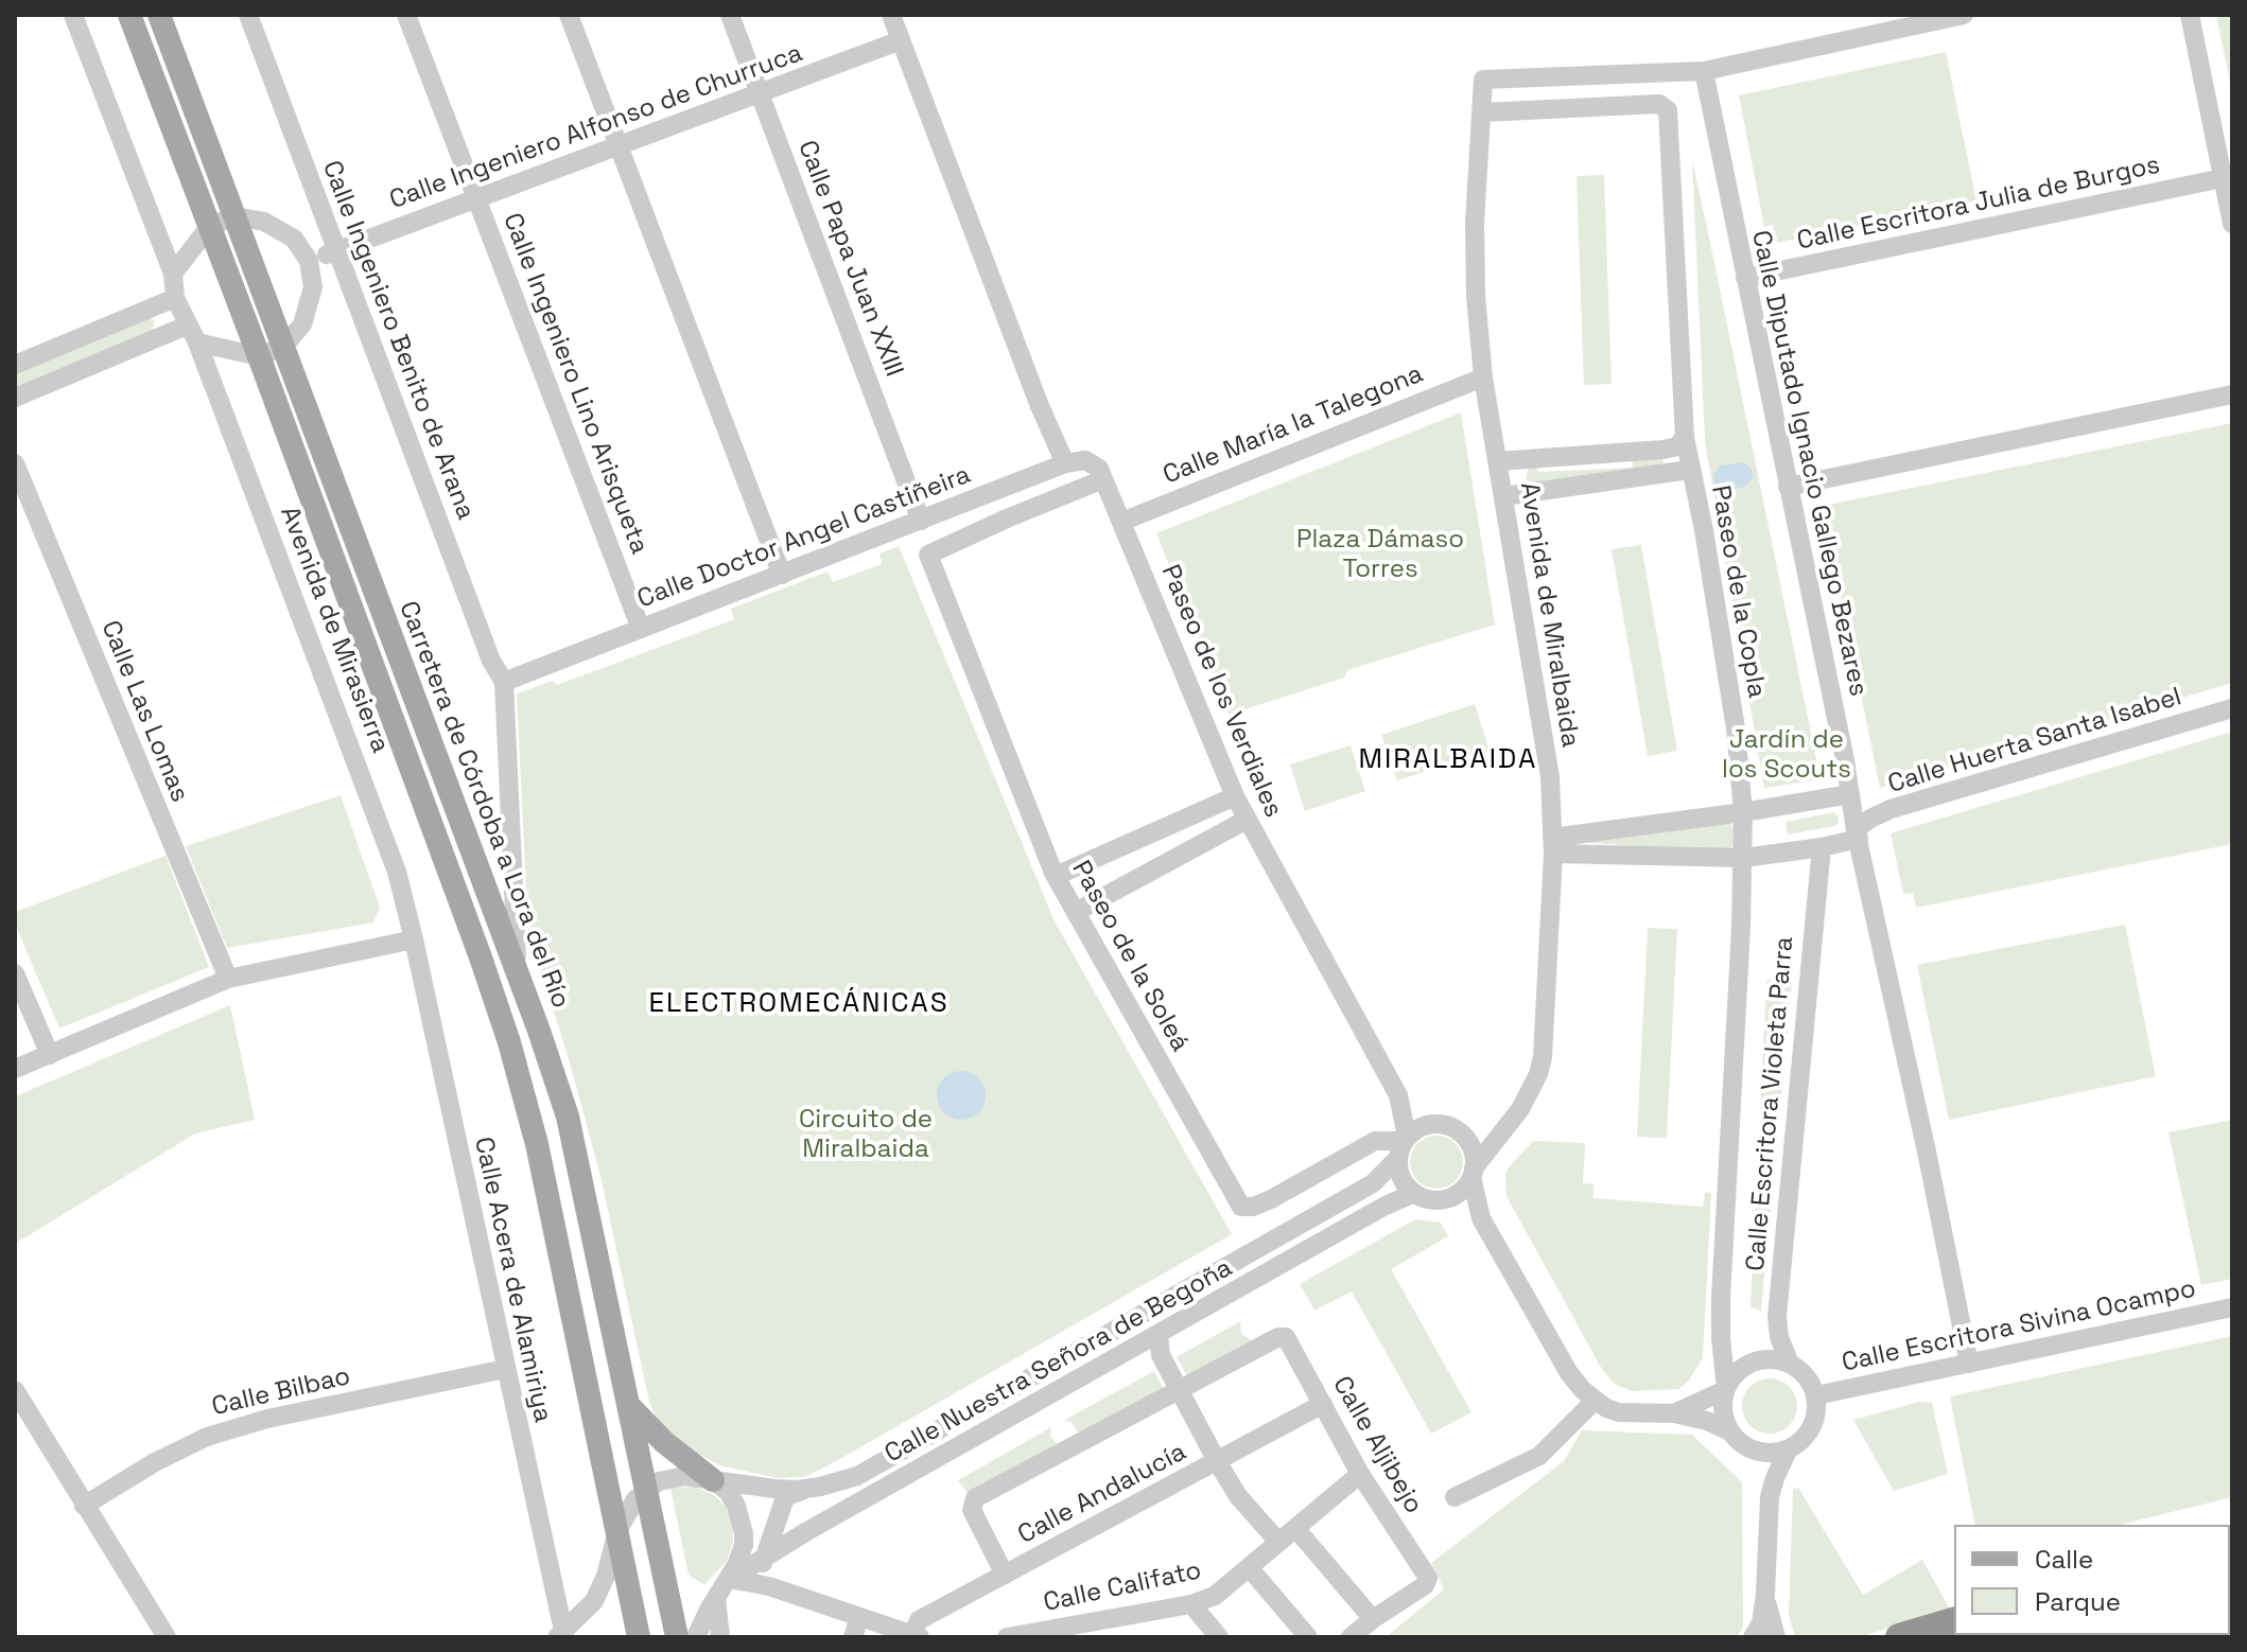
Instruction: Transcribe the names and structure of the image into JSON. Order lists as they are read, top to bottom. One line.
{"streets":{"main road":["Carretera de Córdoba a Lora del Río"],"street":["Calle Ingeniero Alfonso de Churruca","Calle Escritora Julia de Burgos","Calle Papa Juan XXIII","Calle Ingeniero Benito de Arana","Calle Ingeniero Lino Arisqueta","Calle María la Talegona","Calle Diputado Ignacio Gallego Bezares","Calle Doctor Angel Castiñeira","Paseo de la Copla","Avenida de Miralbaida","Avenida de Mirasierra","Paseo de los Verdiales","Calle Las Lomas","Calle Huerta Santa Isabel","Paseo de la Soleá","Calle Escritora Violeta Parra","Calle Acera de Alamiriya","Calle Escritora Sivina Ocampo","Calle Nuestra Señora de Begoña","Calle Bilbao","Calle Aljibejo","Calle Andalucía","Calle Califato"]},"crossings":[["Calle Ingeniero Alfonso de Churruca","Calle Papa Juan XXIII"],["Calle Ingeniero Alfonso de Churruca","Calle Ingeniero Benito de Arana"],["Calle Ingeniero Alfonso de Churruca","Calle Ingeniero Lino Arisqueta"],["Calle Escritora Julia de Burgos","Calle Diputado Ignacio Gallego Bezares"],["Calle Papa Juan XXIII","Calle Doctor Angel Castiñeira"],["Calle Ingeniero Benito de Arana","Calle Doctor Angel Castiñeira"],["Calle Ingeniero Lino Arisqueta","Calle Doctor Angel Castiñeira"],["Calle María la Talegona","Avenida de Miralbaida"],["Calle María la Talegona","Paseo de los Verdiales"],["Calle Diputado Ignacio Gallego Bezares","Avenida de Miralbaida"],["Calle Diputado Ignacio Gallego Bezares","Calle Huerta Santa Isabel"],["Calle Diputado Ignacio Gallego Bezares","Calle Escritora Sivina Ocampo"],["Paseo de la Copla","Avenida de Miralbaida"],["Paseo de la Copla","Calle Huerta Santa Isabel"],["Paseo de la Copla","Calle Escritora Violeta Parra"],["Paseo de la Copla","Calle Escritora Sivina Ocampo"],["Avenida de Miralbaida","Paseo de los Verdiales"],["Avenida de Miralbaida","Calle Huerta Santa Isabel"],["Avenida de Miralbaida","Paseo de la Soleá"],["Avenida de Miralbaida","Calle Nuestra Señora de Begoña"],["Avenida de Mirasierra","Calle Acera de Alamiriya"],["Paseo de los Verdiales","Paseo de la Soleá"],["Paseo de los Verdiales","Calle Nuestra Señora de Begoña"],["Calle Huerta Santa Isabel","Calle Escritora Violeta Parra"],["Carretera de Córdoba a Lora del Río","Calle Nuestra Señora de Begoña"],["Paseo de la Soleá","Calle Nuestra Señora de Begoña"],["Calle Escritora Violeta Parra","Calle Escritora Sivina Ocampo"],["Calle Acera de Alamiriya","Calle Bilbao"],["Calle Aljibejo","Calle Andalucía"],["Calle Aljibejo","Calle Califato"]],"districts":["MIRALBAIDA","ELECTROMECÁNICAS"],"parks":["Plaza Dámaso Torres","Jardín de los Scouts","Circuito de Miralbaida"],"legend":["Calle","Parque"]}
